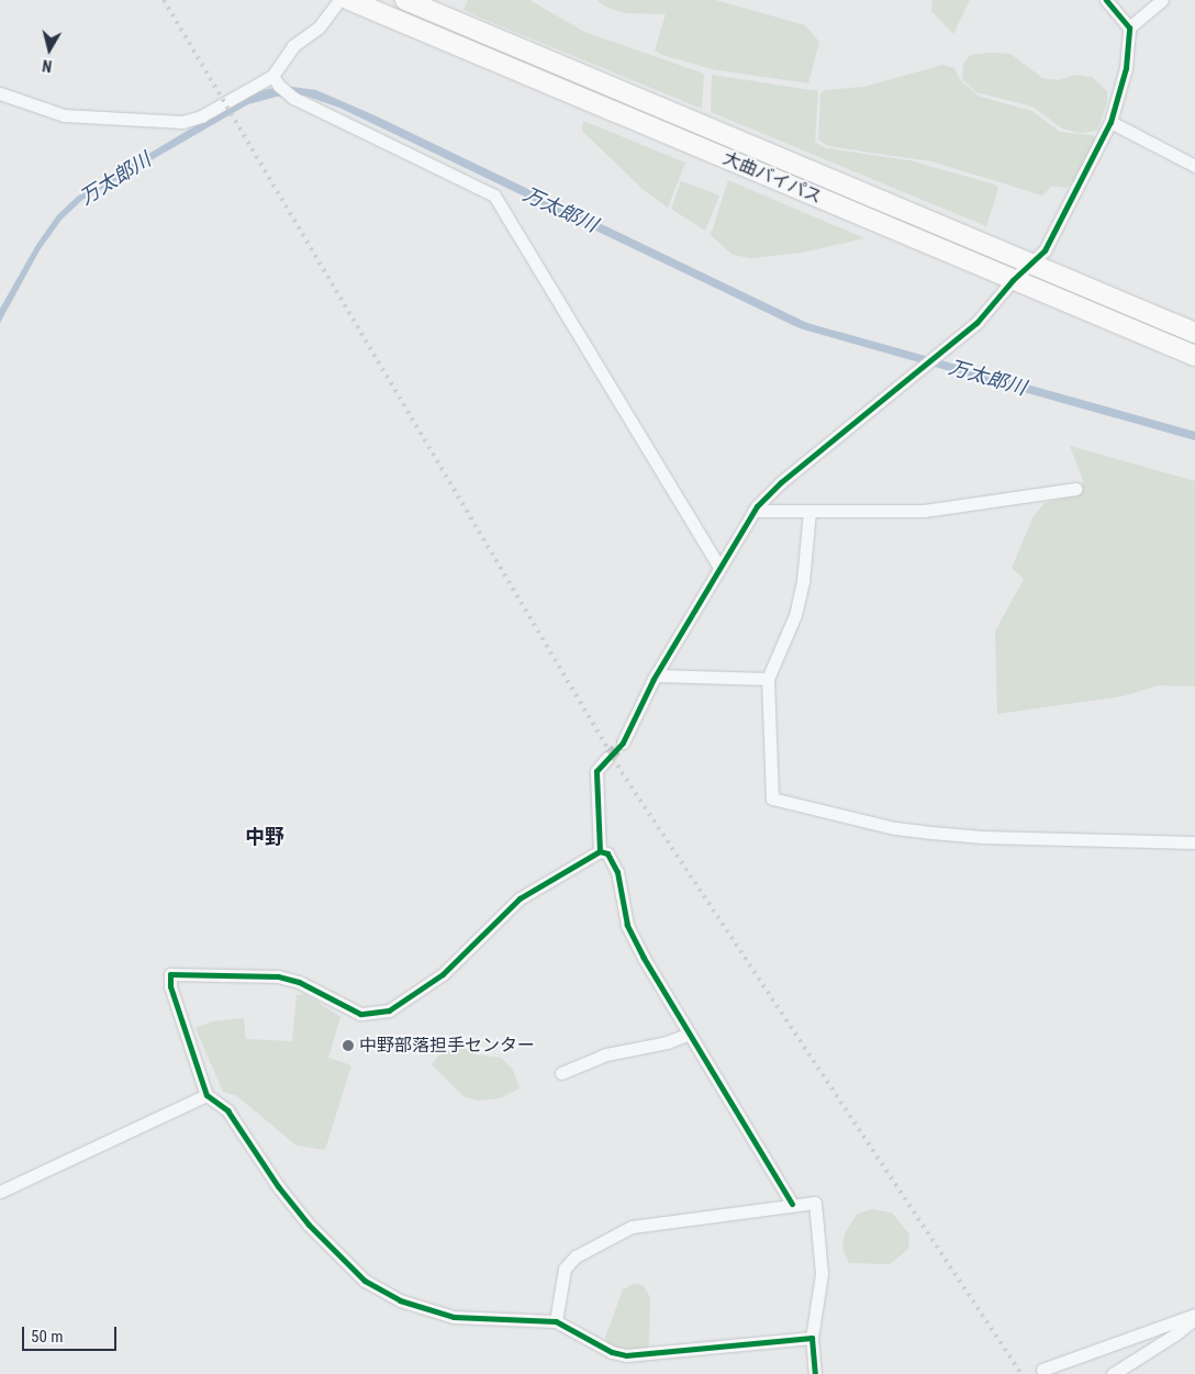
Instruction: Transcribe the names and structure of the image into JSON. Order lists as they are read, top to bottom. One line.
{"streets":{"highway":["大曲バイパス"]},"districts":["中野"],"water":["万太郎川"],"places":["中野部落担手センター"],"scale_bar":"50 m","north":"bottom"}
